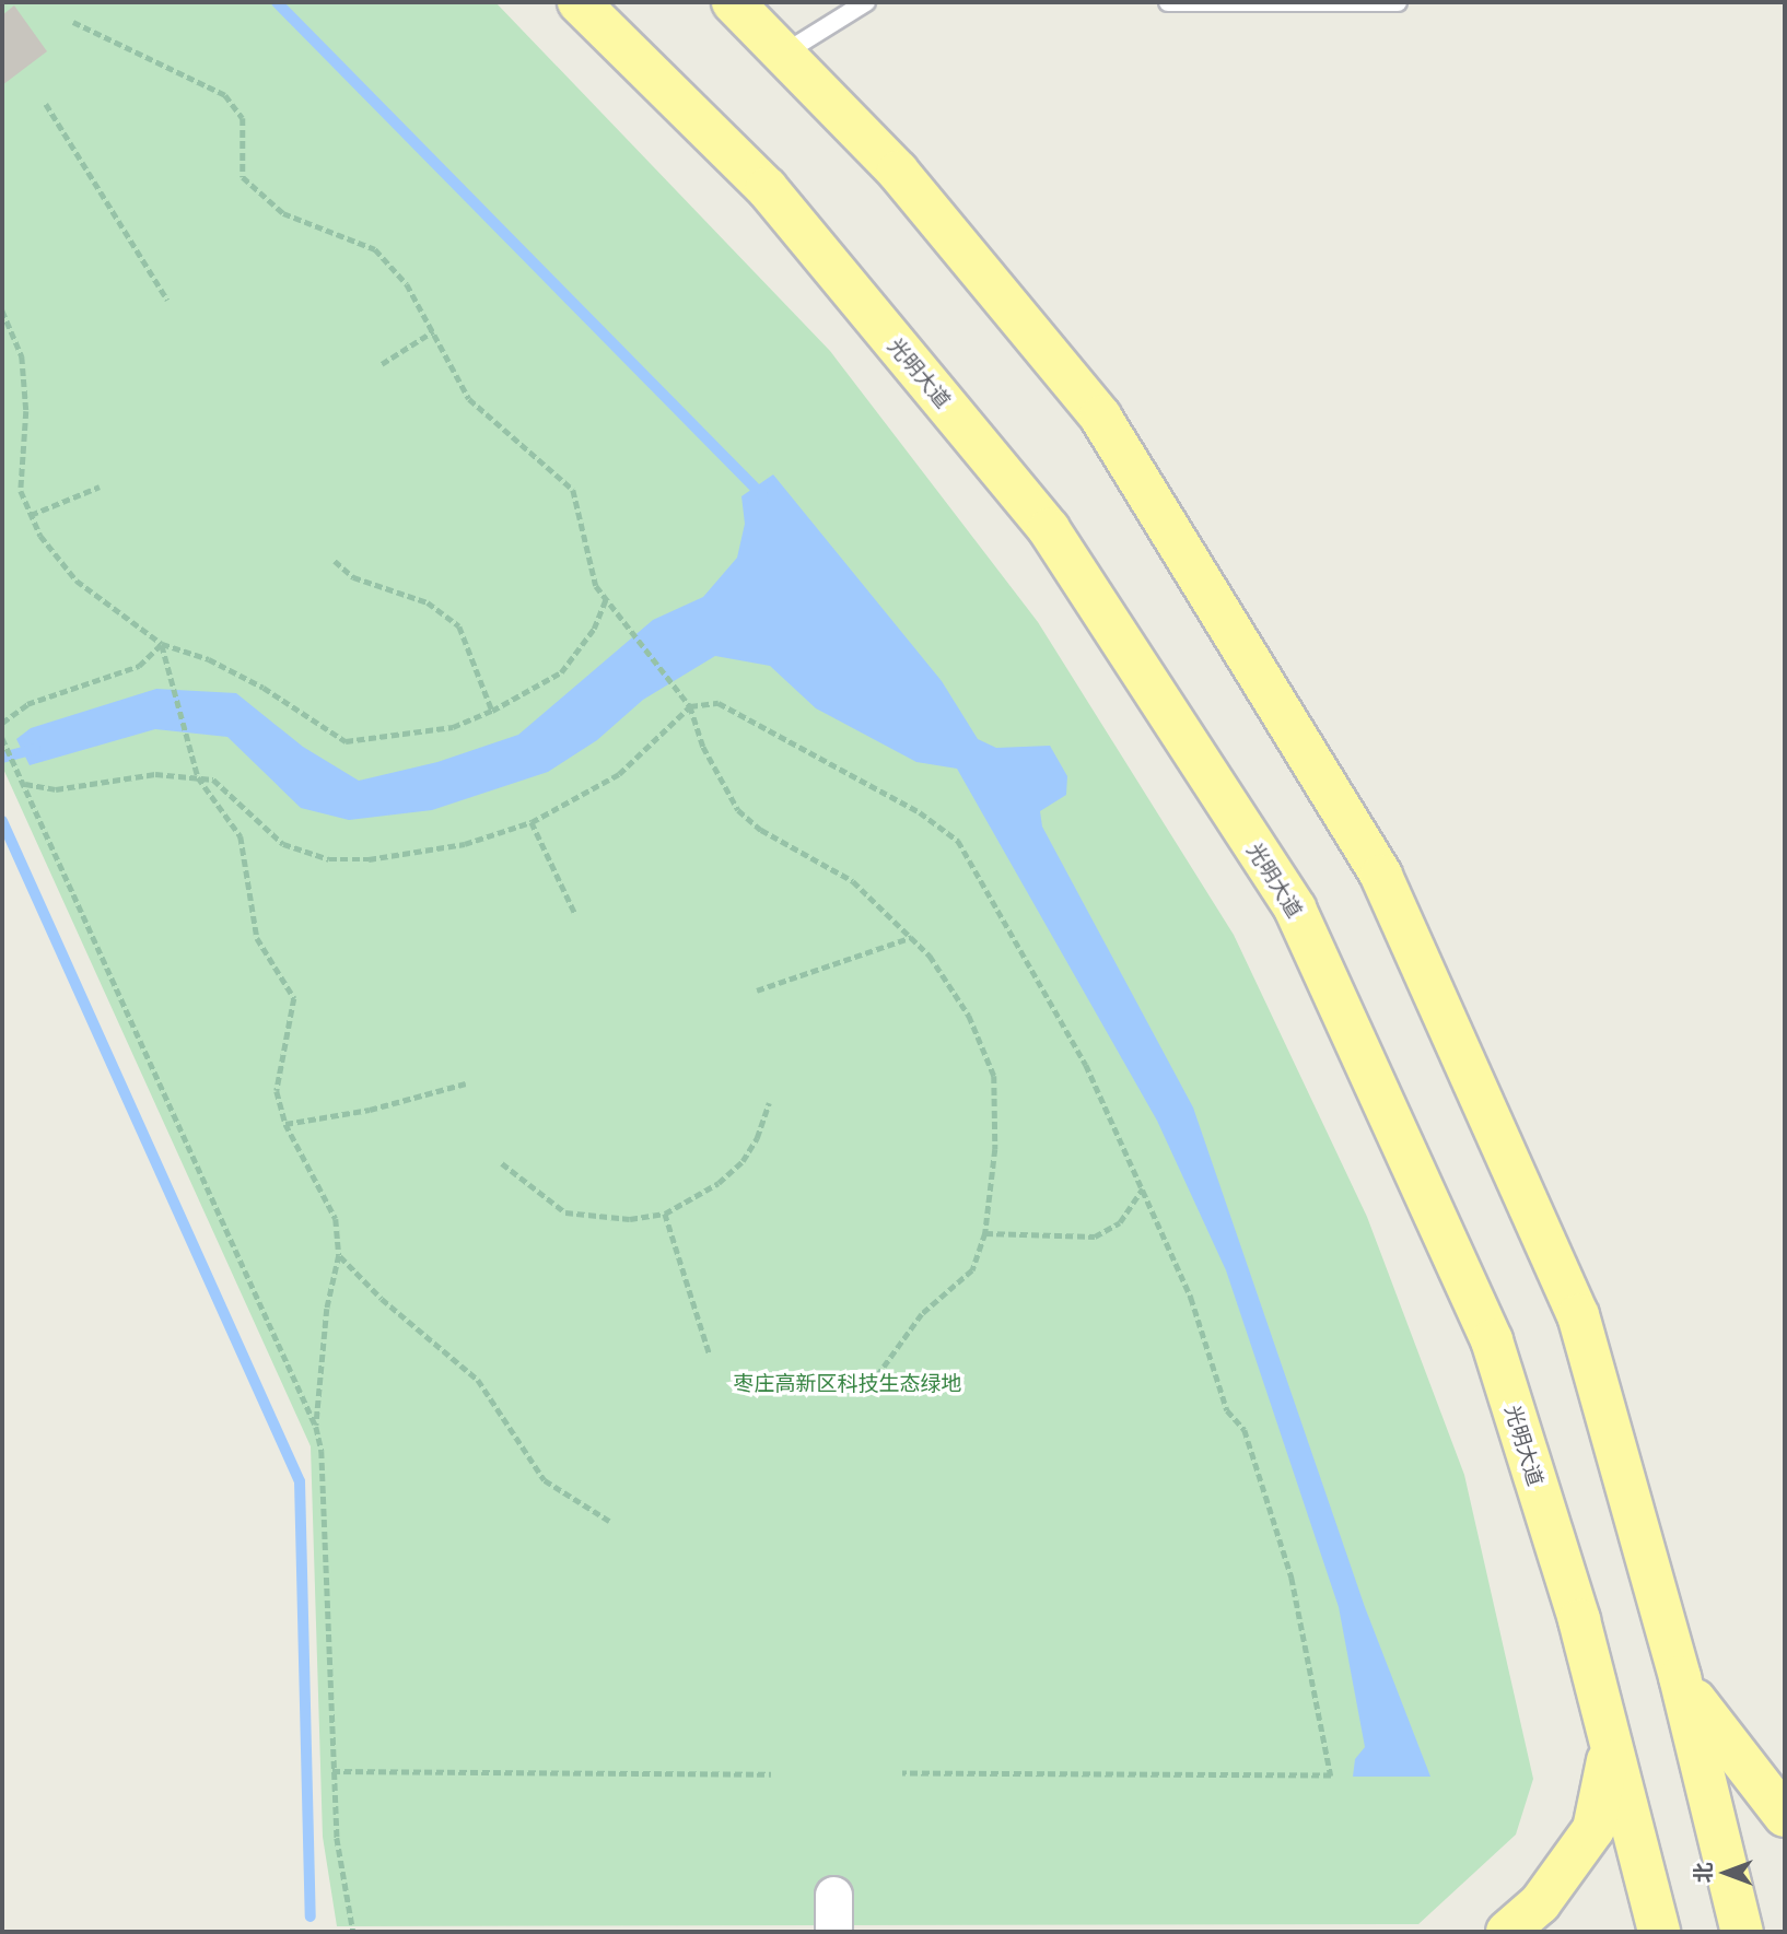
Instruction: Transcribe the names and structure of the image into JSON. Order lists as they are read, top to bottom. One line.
{"streets":{"main road":["光明大道"]},"parks":["枣庄高新区科技生态绿地"],"north":"left"}
